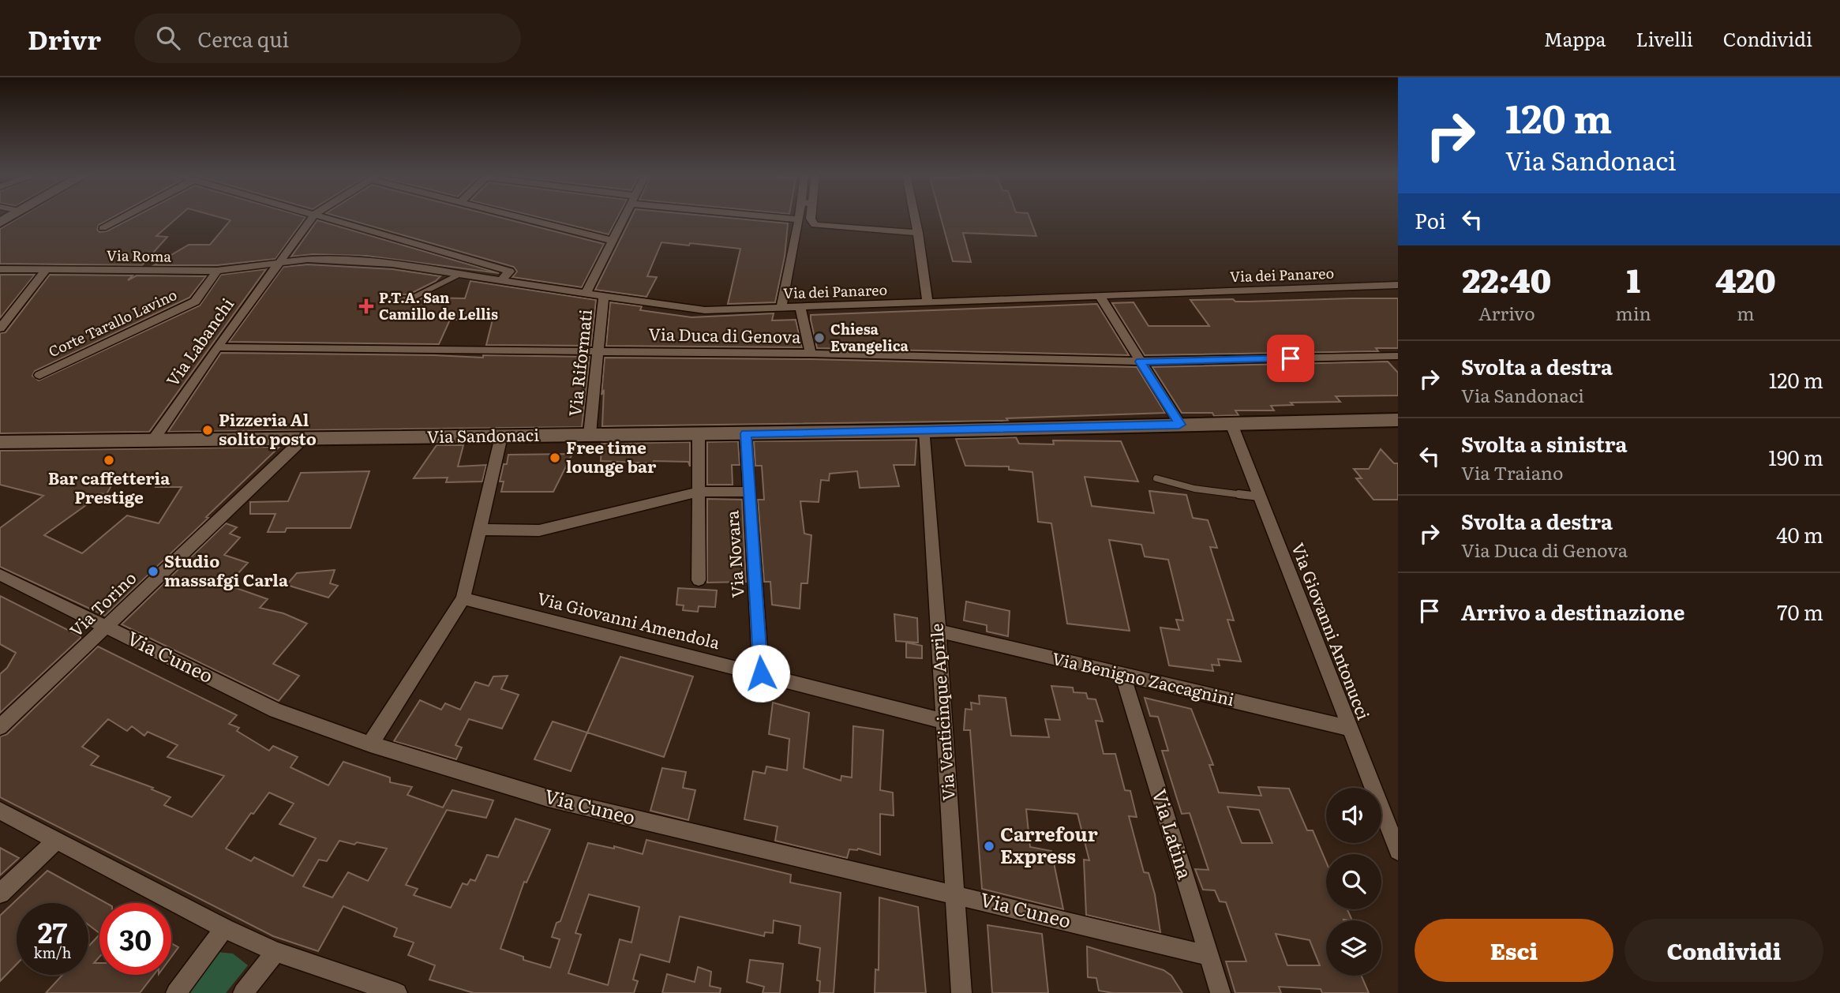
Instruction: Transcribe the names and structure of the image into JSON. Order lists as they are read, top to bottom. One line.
{"streets":{"main road":["Via Sandonaci"],"street":["Via Roma","Via dei Panareo","Corte Tarallo Lavino","Via Duca di Genova","Via Labanchi","Via Riformati","Via Novara","Via Torino","Via Giovanni Amendola","Via Giovanni Antonucci","Via Cuneo","Via Benigno Zaccagnini","Via Venticinque Aprile","Via Latina"]},"crossings":[["Via Roma","Via dei Panareo"],["Via Roma","Corte Tarallo Lavino"],["Via Roma","Via Labanchi"],["Via dei Panareo","Via Labanchi"],["Via dei Panareo","Via Riformati"],["Via Duca di Genova","Via Labanchi"],["Via Duca di Genova","Via Riformati"],["Via Labanchi","Via Sandonaci"],["Via Riformati","Via Sandonaci"],["Via Sandonaci","Via Novara"],["Via Sandonaci","Via Torino"],["Via Sandonaci","Via Giovanni Antonucci"],["Via Sandonaci","Via Venticinque Aprile"],["Via Novara","Via Giovanni Amendola"],["Via Torino","Via Cuneo"],["Via Giovanni Amendola","Via Venticinque Aprile"],["Via Giovanni Antonucci","Via Benigno Zaccagnini"],["Via Cuneo","Via Venticinque Aprile"],["Via Cuneo","Via Latina"],["Via Benigno Zaccagnini","Via Venticinque Aprile"],["Via Benigno Zaccagnini","Via Latina"]],"places":{"health":["P.T.A. San Camillo de Lellis"],"other":["Chiesa Evangelica","Pizzeria Al solito posto","Free time lounge bar","Bar caffetteria Prestige","Studio massafgi Carla","Carrefour Express"]},"page":{"header":"Drivr","search":"Cerca qui","nav":["Mappa","Livelli","Condividi"],"turn":["120 m","Via Sandonaci"],"then":"Poi","eta":["22:40","Arrivo","1","min","420","m"],"list":[{"name":"Svolta a destra","note":"Via Sandonaci","value":"120 m"},{"name":"Svolta a sinistra","note":"Via Traiano","value":"190 m"},{"name":"Svolta a destra","note":"Via Duca di Genova","value":"40 m"},{"name":"Arrivo a destinazione","value":"70 m"}],"speed":"27 km/h","limit":"30","buttons":["Esci","Condividi"]}}
